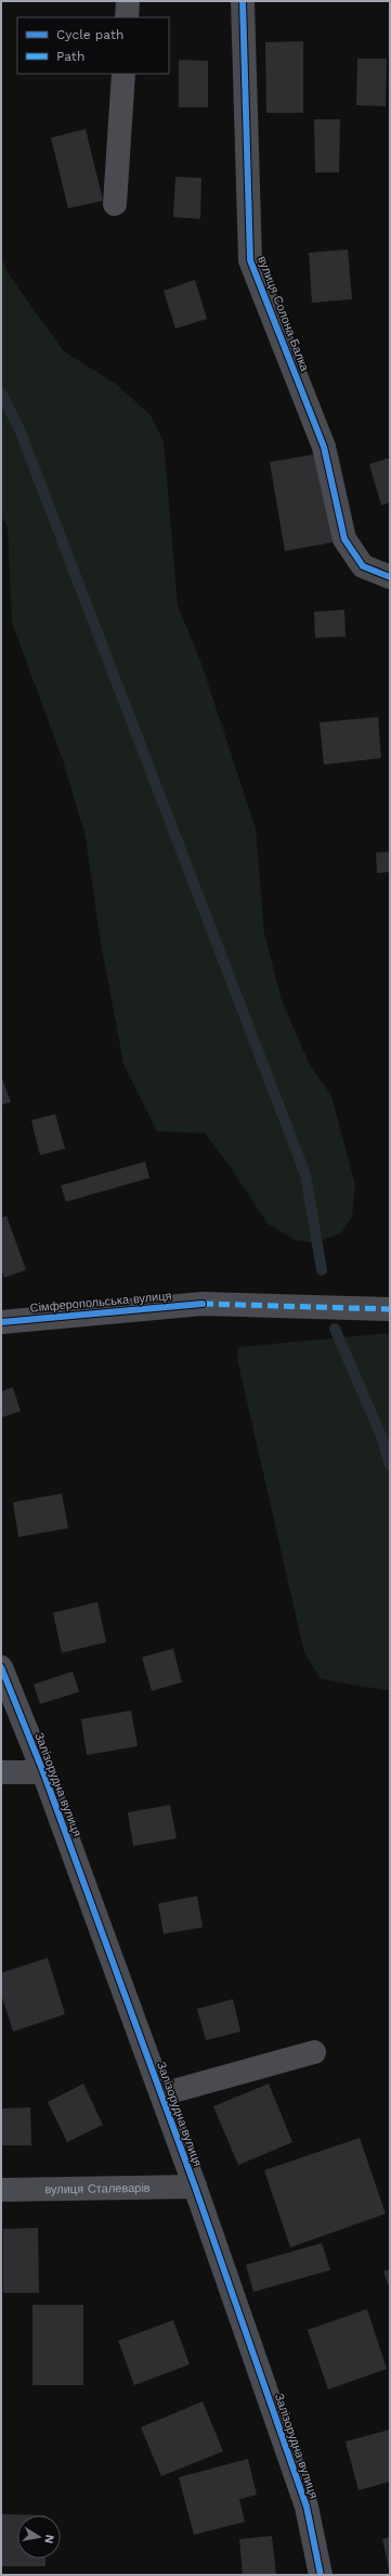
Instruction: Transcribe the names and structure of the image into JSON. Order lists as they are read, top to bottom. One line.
{"streets":{"street":["вулиця Солона Балка","Сімферопольська вулиця","Залізорудна вулиця","вулиця Сталеварів"]},"crossings":[["Залізорудна вулиця","вулиця Сталеварів"]],"legend":["Cycle path","Path"],"north":"right"}
